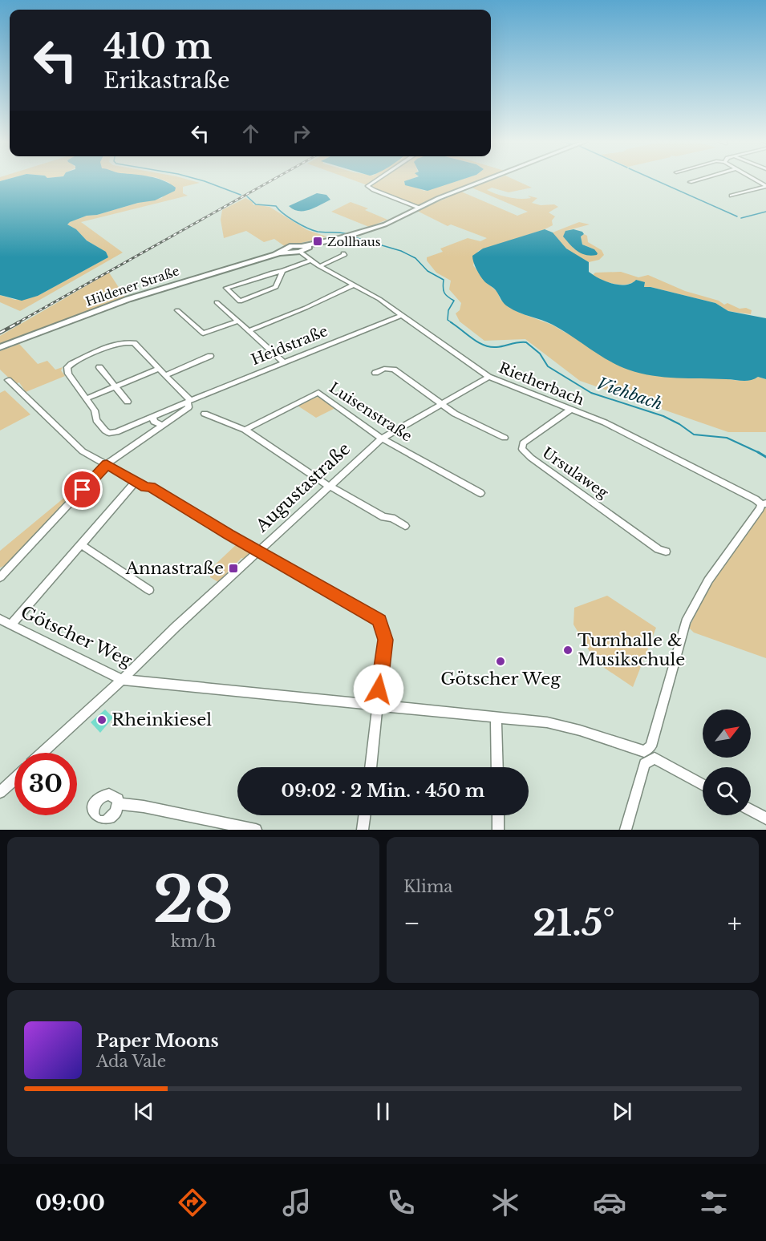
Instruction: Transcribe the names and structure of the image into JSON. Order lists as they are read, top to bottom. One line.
{"streets":{"main road":["Hildener Straße"],"street":["Heidstraße","Rietherbach","Luisenstraße","Ursulaweg","Augustastraße","Götscher Weg"]},"crossings":[["Hildener Straße","Rietherbach"],["Heidstraße","Rietherbach"],["Rietherbach","Ursulaweg"],["Rietherbach","Augustastraße"],["Rietherbach","Götscher Weg"],["Luisenstraße","Augustastraße"],["Augustastraße","Götscher Weg"]],"water":["Viehbach"],"places":{"transit":["Zollhaus","Annastraße"],"other":["Turnhalle & Musikschule","Götscher Weg","Rheinkiesel"]},"north":"top right","page":{"turn":["410 m","Erikastraße"],"limit":"30","trip":"09:02 · 2 Min. · 450 m","tile":[["28","km/h"],"Klima"],"heat":["−","21.5°","+"],"song":["Paper Moons","Ada Vale"],"tabs":"09:00"}}
